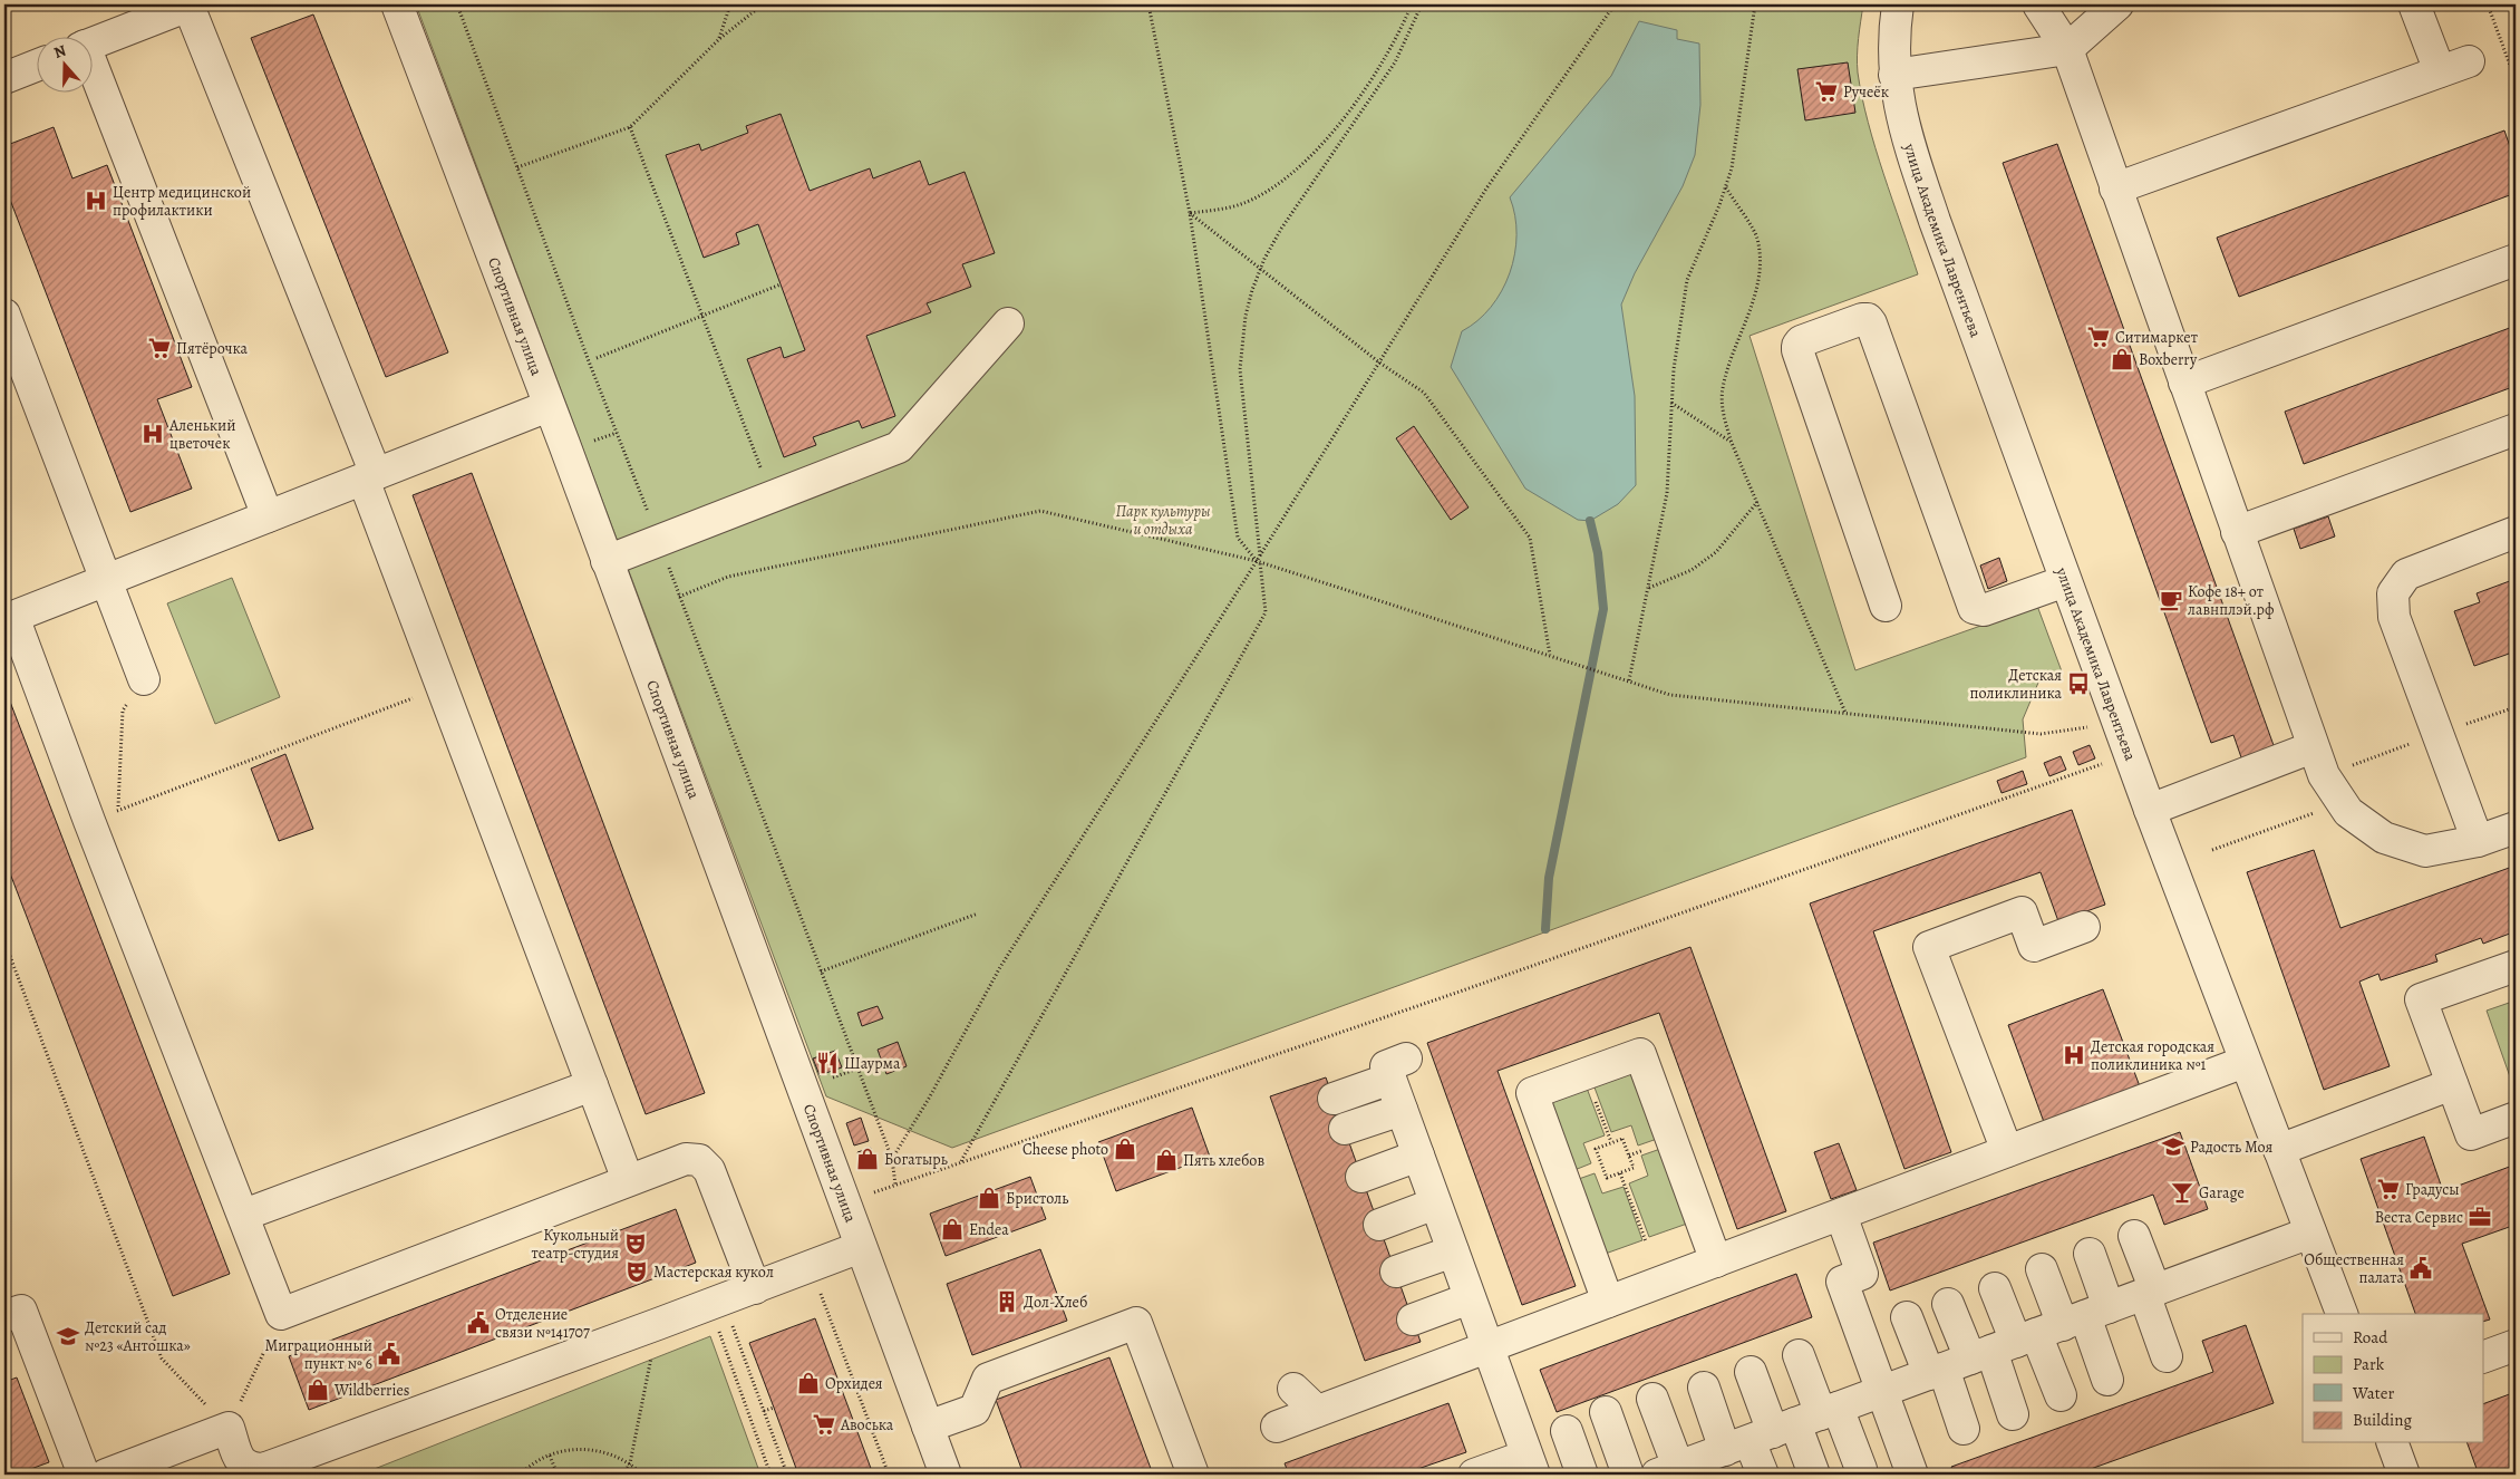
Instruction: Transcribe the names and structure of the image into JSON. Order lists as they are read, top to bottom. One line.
{"streets":{"street":["улица Академика Лаврентьева","Спортивная улица"]},"parks":["Парк культуры и отдыха"],"places":{"supermarket":["Ручеёк","Ситимаркет","Пятёрочка","Градусы","Авоська"],"hospital":["Центр медицинской профилактики","Аленький цветочек","Детская городская поликлиника №1"],"shop":["Boxberry","Cheese photo","Богатырь","Пять хлебов","Бристоль","Endea","Орхидея","Wildberries"],"cafe":["Кофе 18+ от лавнплэй.рф"],"bus stop":["Детская поликлиника"],"restaurant":["Шаурма"],"school or university":["Радость Моя","Детский сад №23 «Антошка»"],"bar":["Garage"],"office":["Веста Сервис"],"theatre":["Кукольный театр-студия","Мастерская кукол"],"public building":["Общественная палата","Отделение связи №141707","Миграционный пункт № 6"],"building":["Дол-Хлеб"]},"legend":["Road","Park","Water","Building"],"north":"top"}
